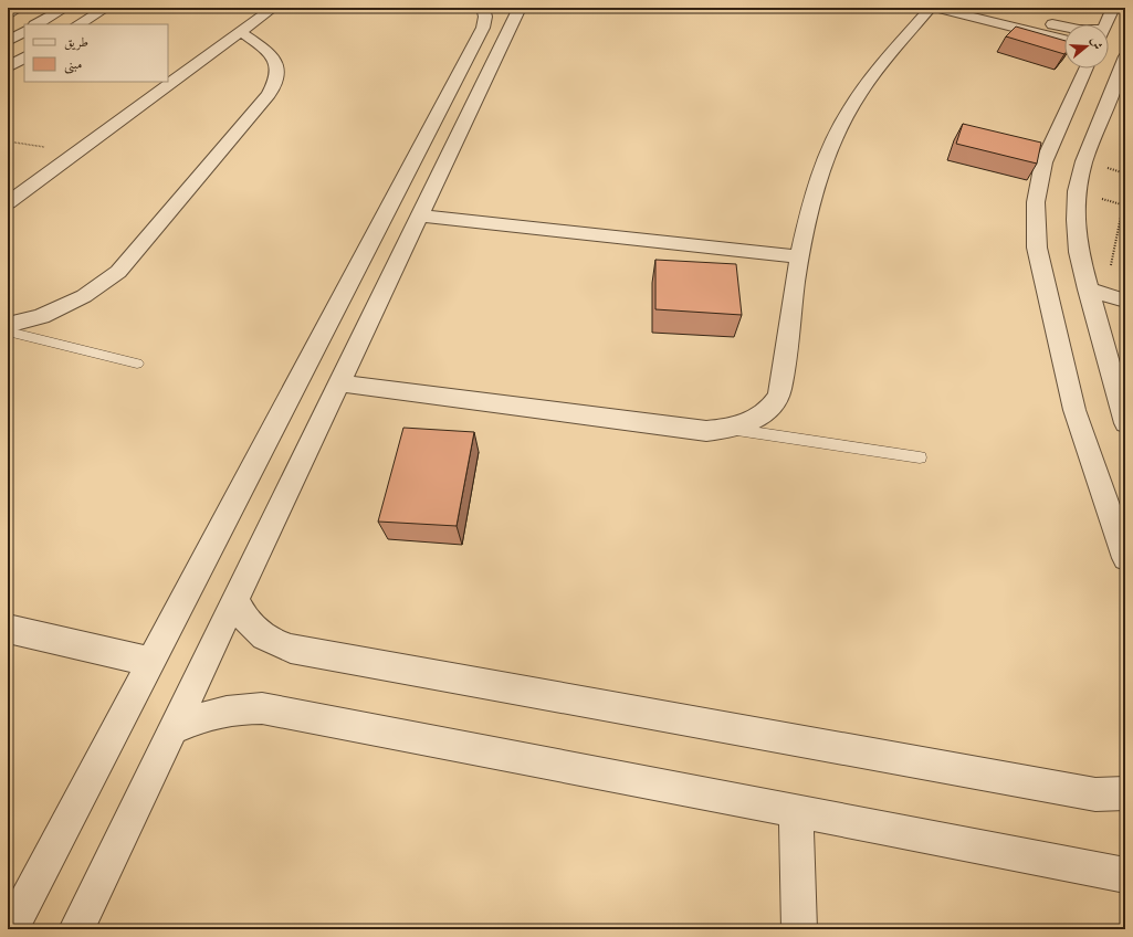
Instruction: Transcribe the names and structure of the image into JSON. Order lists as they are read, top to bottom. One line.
{"legend":["طريق","مبنى"],"north":"right"}
